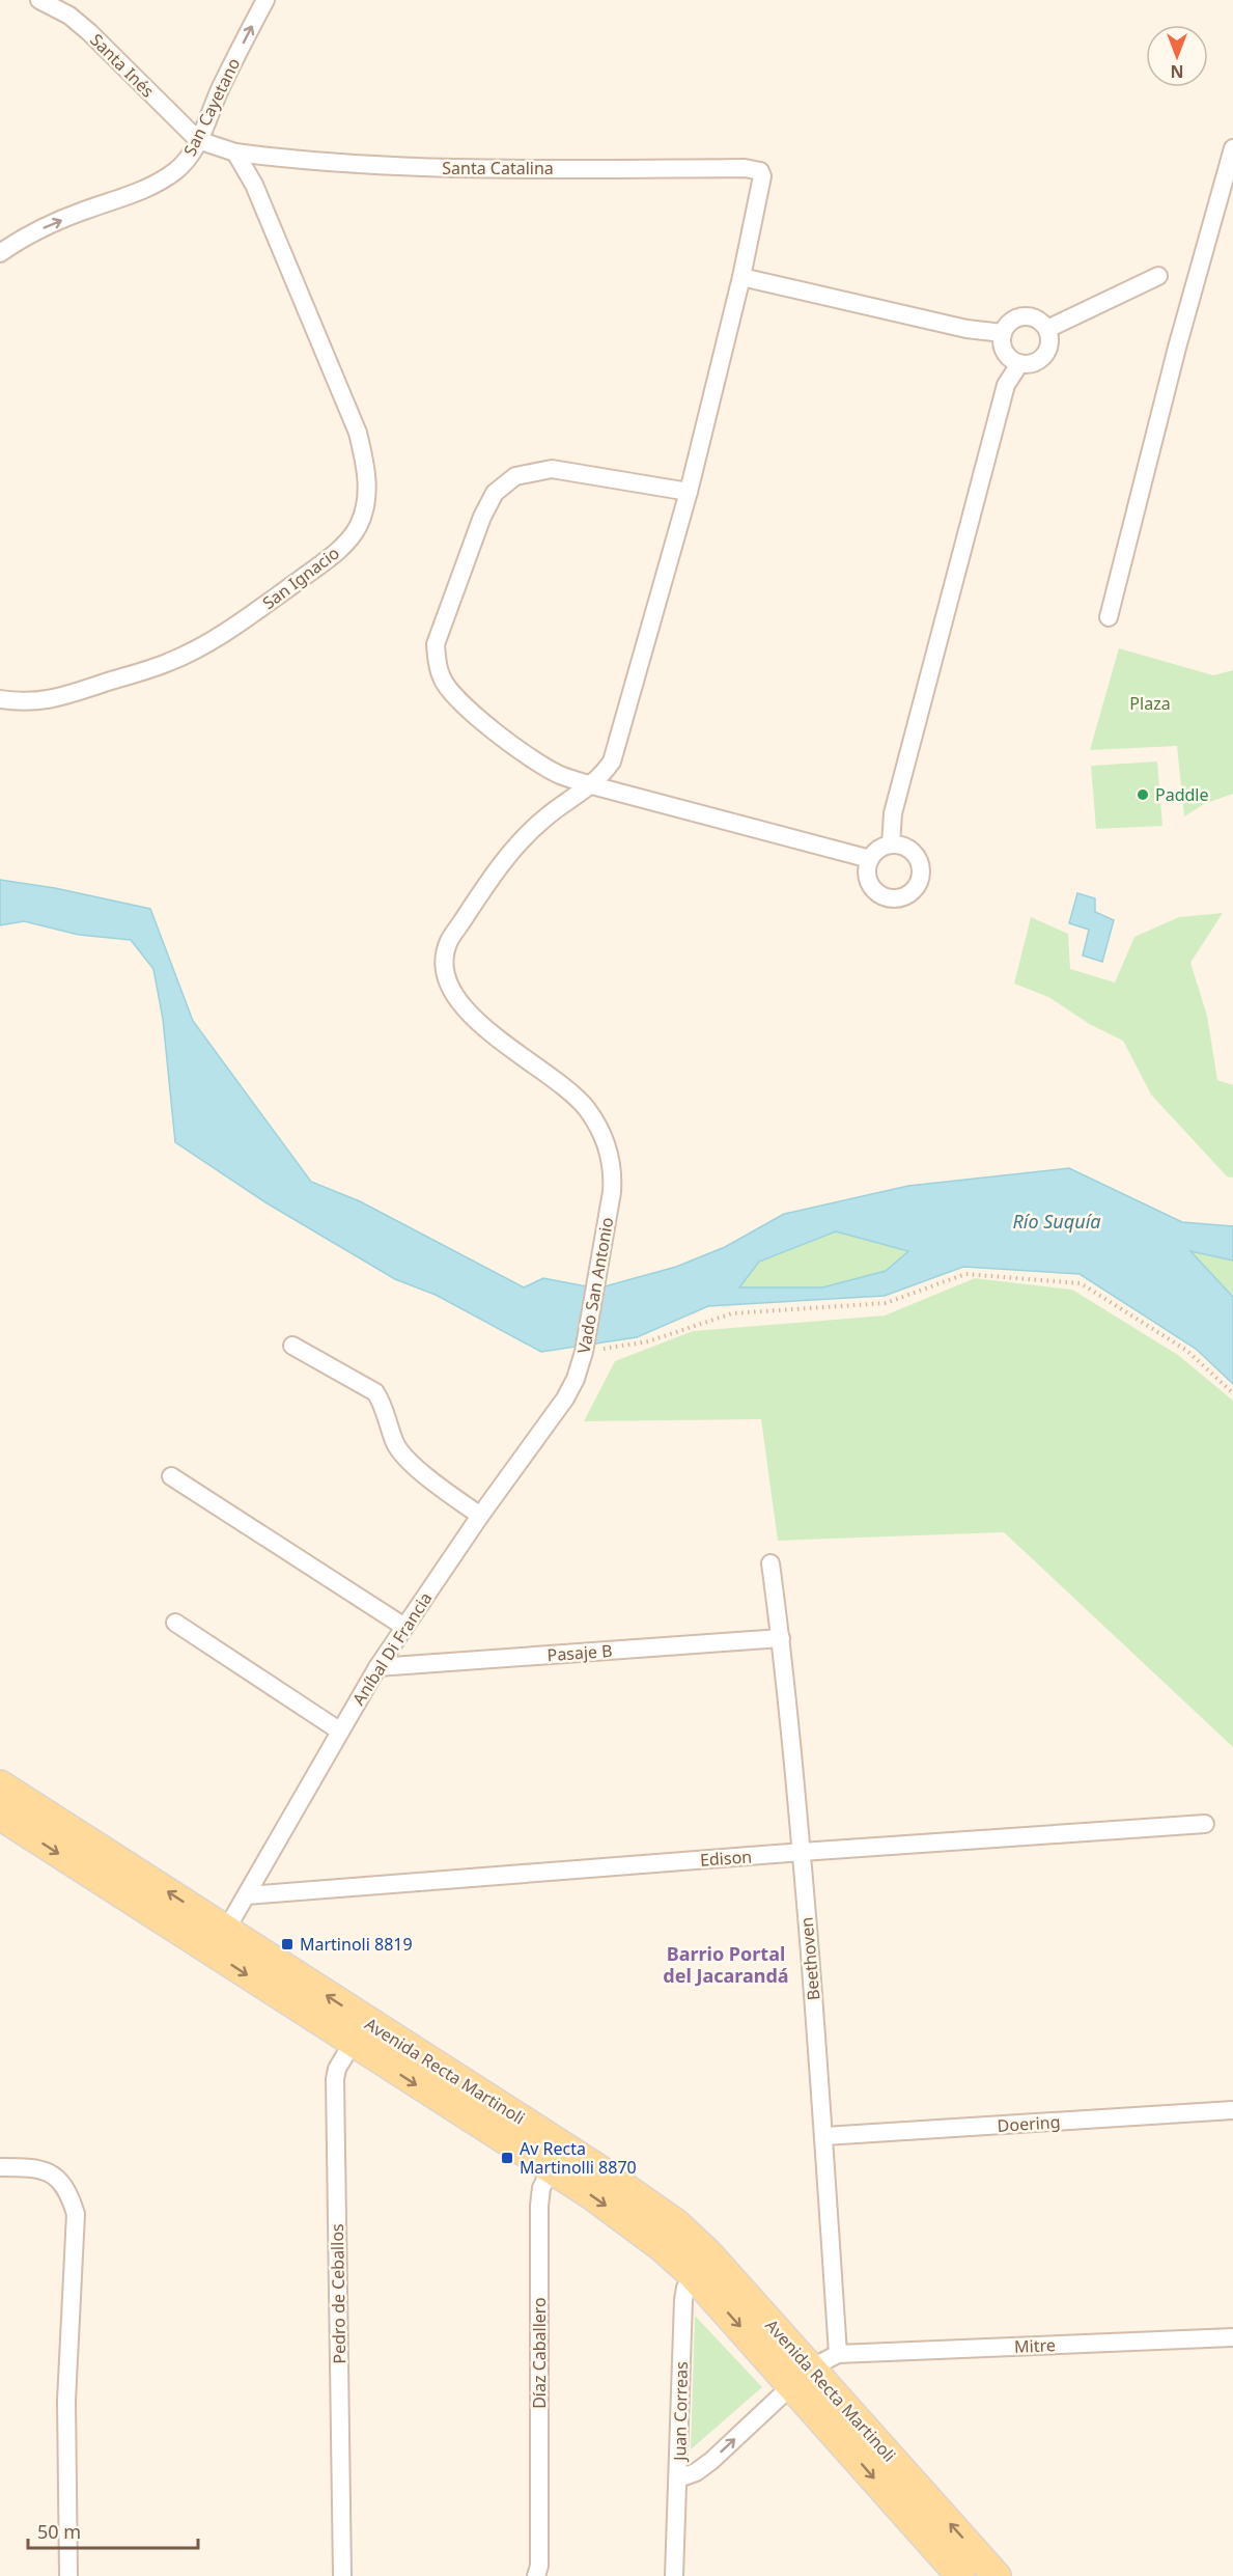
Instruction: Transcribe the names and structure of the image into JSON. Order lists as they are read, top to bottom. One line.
{"streets":{"main road":["Avenida Recta Martinoli"],"street":["Santa Inés","San Cayetano","Santa Catalina","San Ignacio","Vado San Antonio","Aníbal Di Francia","Pasaje B","Edison","Beethoven","Doering","Pedro de Ceballos","Mitre","Díaz Caballero","Juan Correas"]},"crossings":[["Santa Inés","San Cayetano"],["Santa Catalina","San Ignacio"],["Santa Catalina","Vado San Antonio"],["Vado San Antonio","Aníbal Di Francia"],["Aníbal Di Francia","Pasaje B"],["Aníbal Di Francia","Edison"],["Aníbal Di Francia","Avenida Recta Martinoli"],["Pasaje B","Beethoven"],["Edison","Beethoven"],["Beethoven","Doering"],["Beethoven","Mitre"],["Avenida Recta Martinoli","Pedro de Ceballos"],["Avenida Recta Martinoli","Díaz Caballero"],["Avenida Recta Martinoli","Juan Correas"]],"one_way":["San Cayetano"],"districts":["Barrio Portal del Jacarandá"],"water":["Río Suquía"],"parks":["Plaza"],"places":{"other":["Paddle"],"transit":["Martinoli 8819","Av Recta Martinolli 8870"]},"scale_bar":"50 m","north":"bottom"}
